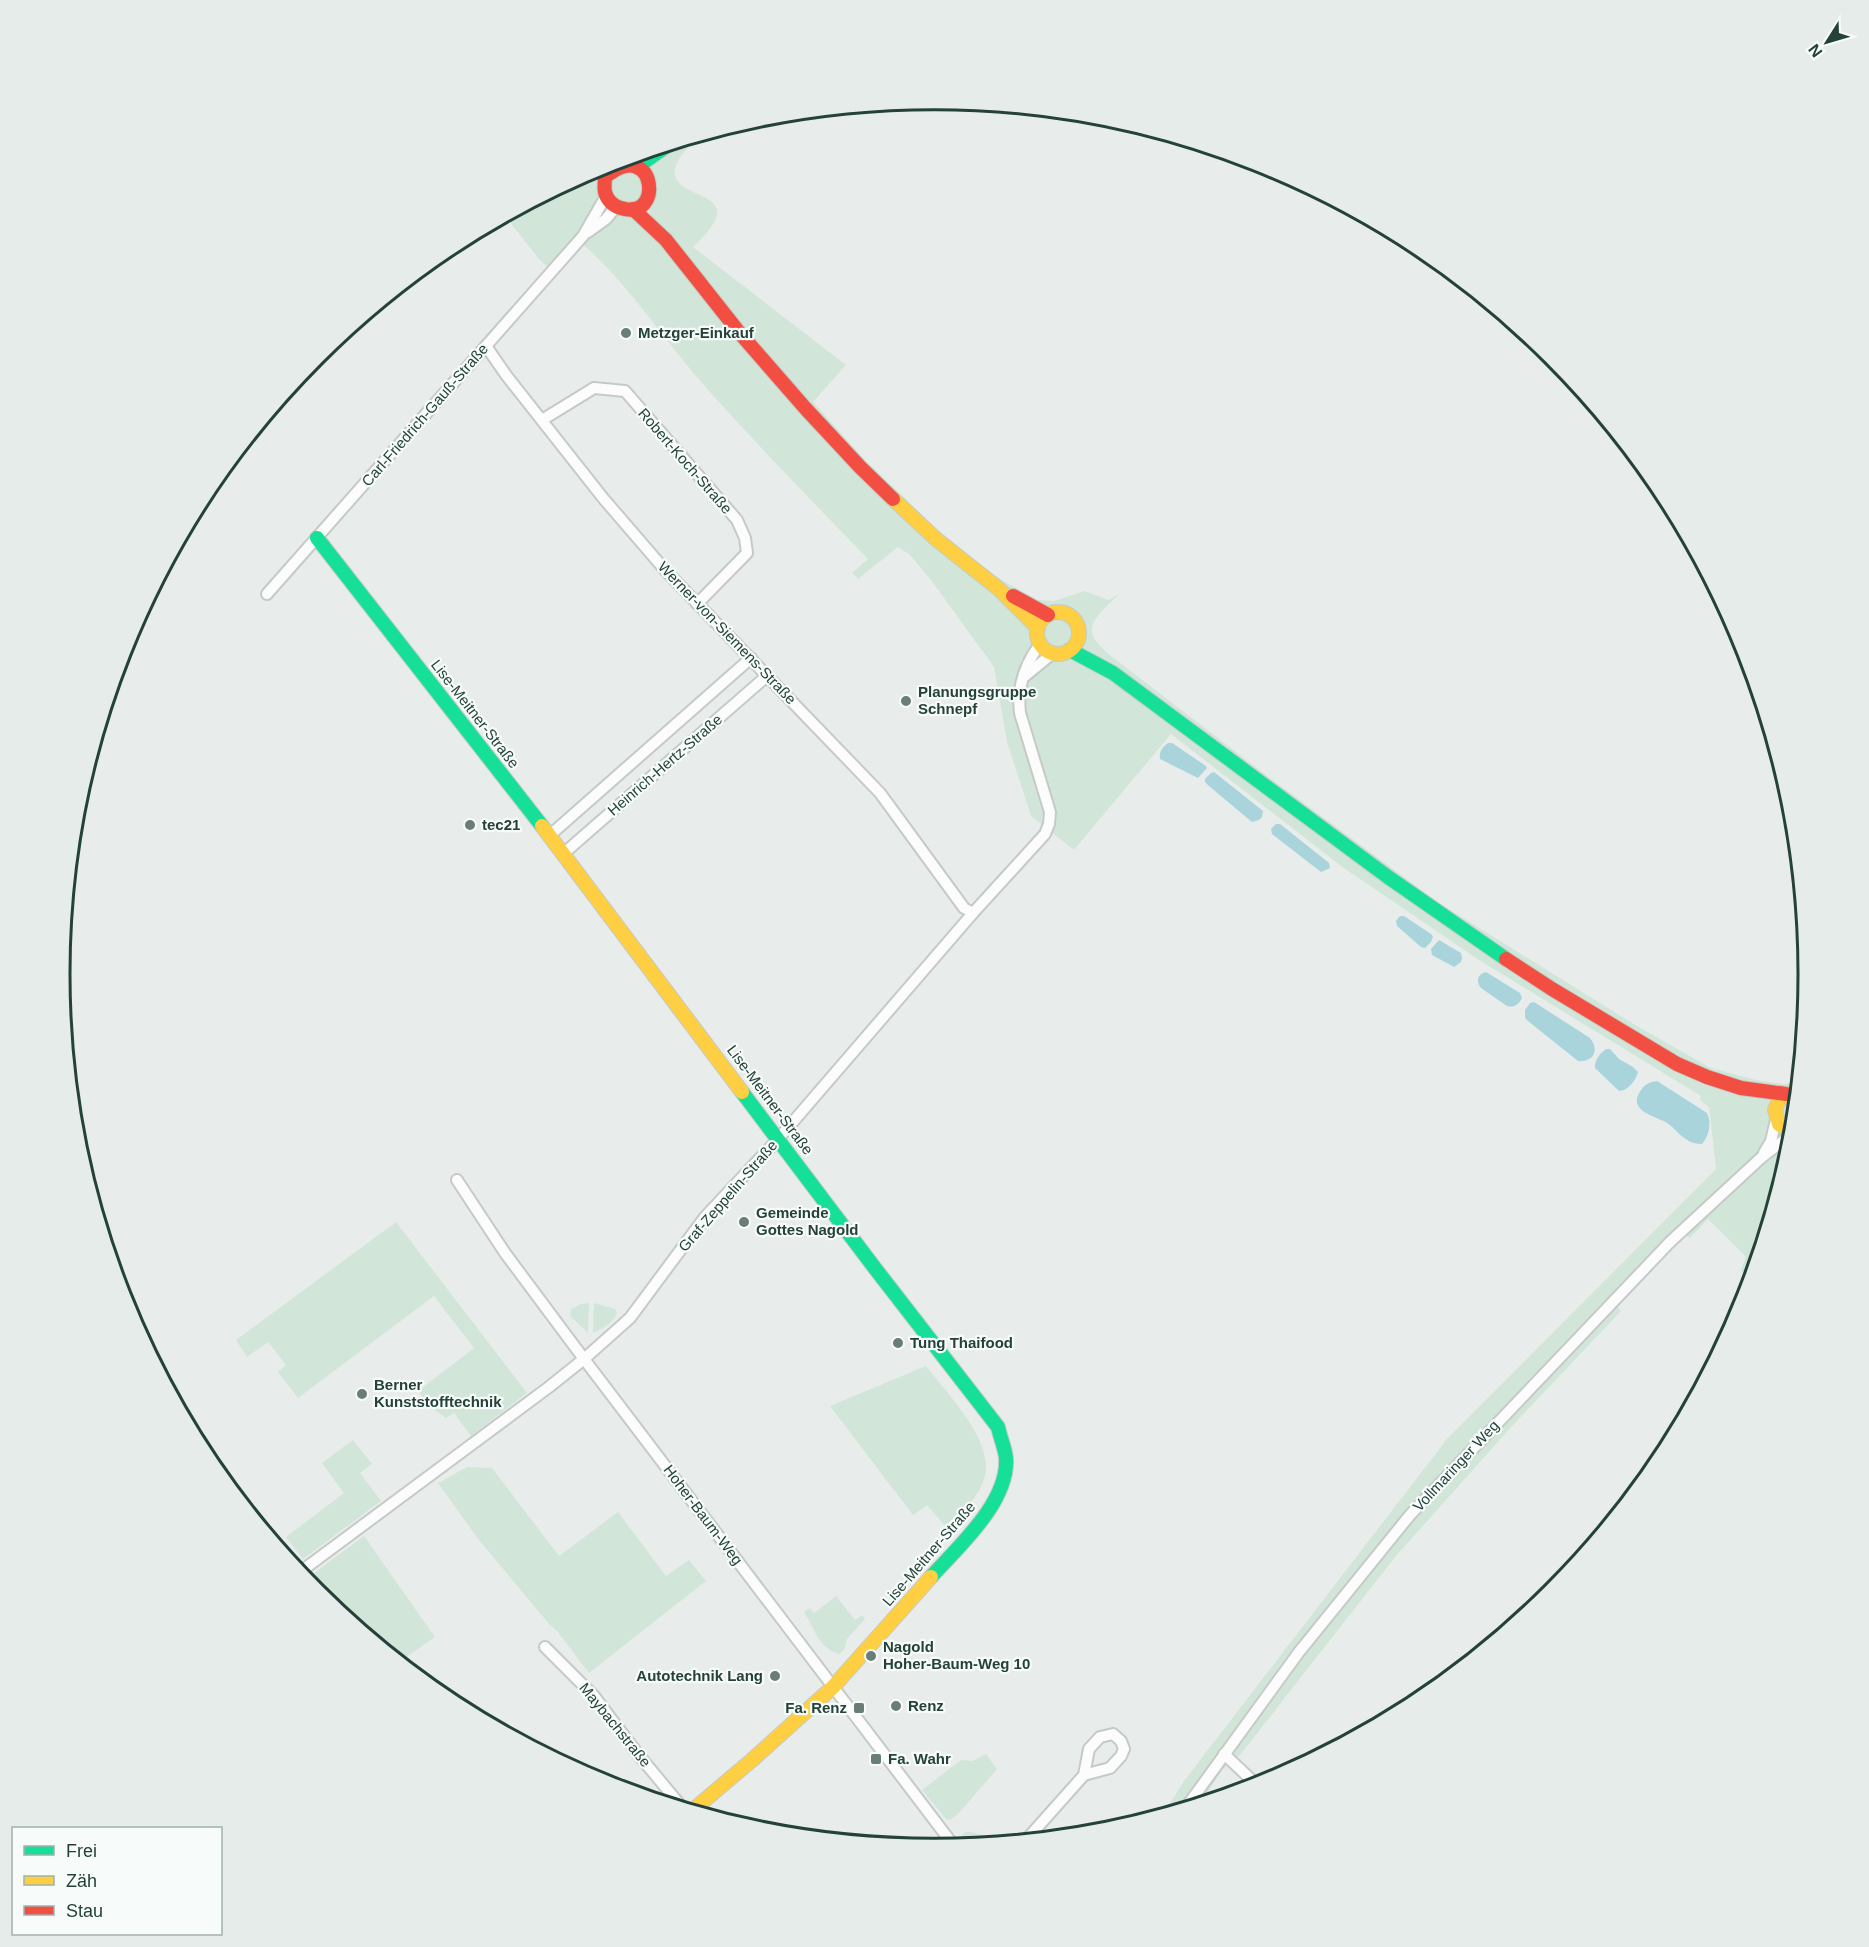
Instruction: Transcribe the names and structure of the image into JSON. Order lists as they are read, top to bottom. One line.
{"streets":{"street":["Carl-Friedrich-Gauß-Straße","Robert-Koch-Straße","Werner-von-Siemens-Straße","Lise-Meitner-Straße","Heinrich-Hertz-Straße","Graf-Zeppelin-Straße","Vollmaringer Weg","Hoher-Baum-Weg","Maybachstraße"]},"crossings":[["Carl-Friedrich-Gauß-Straße","Werner-von-Siemens-Straße"],["Carl-Friedrich-Gauß-Straße","Lise-Meitner-Straße"],["Robert-Koch-Straße","Werner-von-Siemens-Straße"],["Werner-von-Siemens-Straße","Heinrich-Hertz-Straße"],["Werner-von-Siemens-Straße","Graf-Zeppelin-Straße"],["Lise-Meitner-Straße","Heinrich-Hertz-Straße"],["Lise-Meitner-Straße","Graf-Zeppelin-Straße"],["Lise-Meitner-Straße","Hoher-Baum-Weg"],["Graf-Zeppelin-Straße","Hoher-Baum-Weg"]],"places":{"other":["Metzger-Einkauf","Planungsgruppe Schnepf","tec21","Gemeinde Gottes Nagold","Tung Thaifood","Berner Kunststofftechnik","Nagold Hoher-Baum-Weg 10","Autotechnik Lang","Renz"],"transit":["Fa. Renz","Fa. Wahr"]},"legend":["Frei","Zäh","Stau"],"north":"bottom left"}
